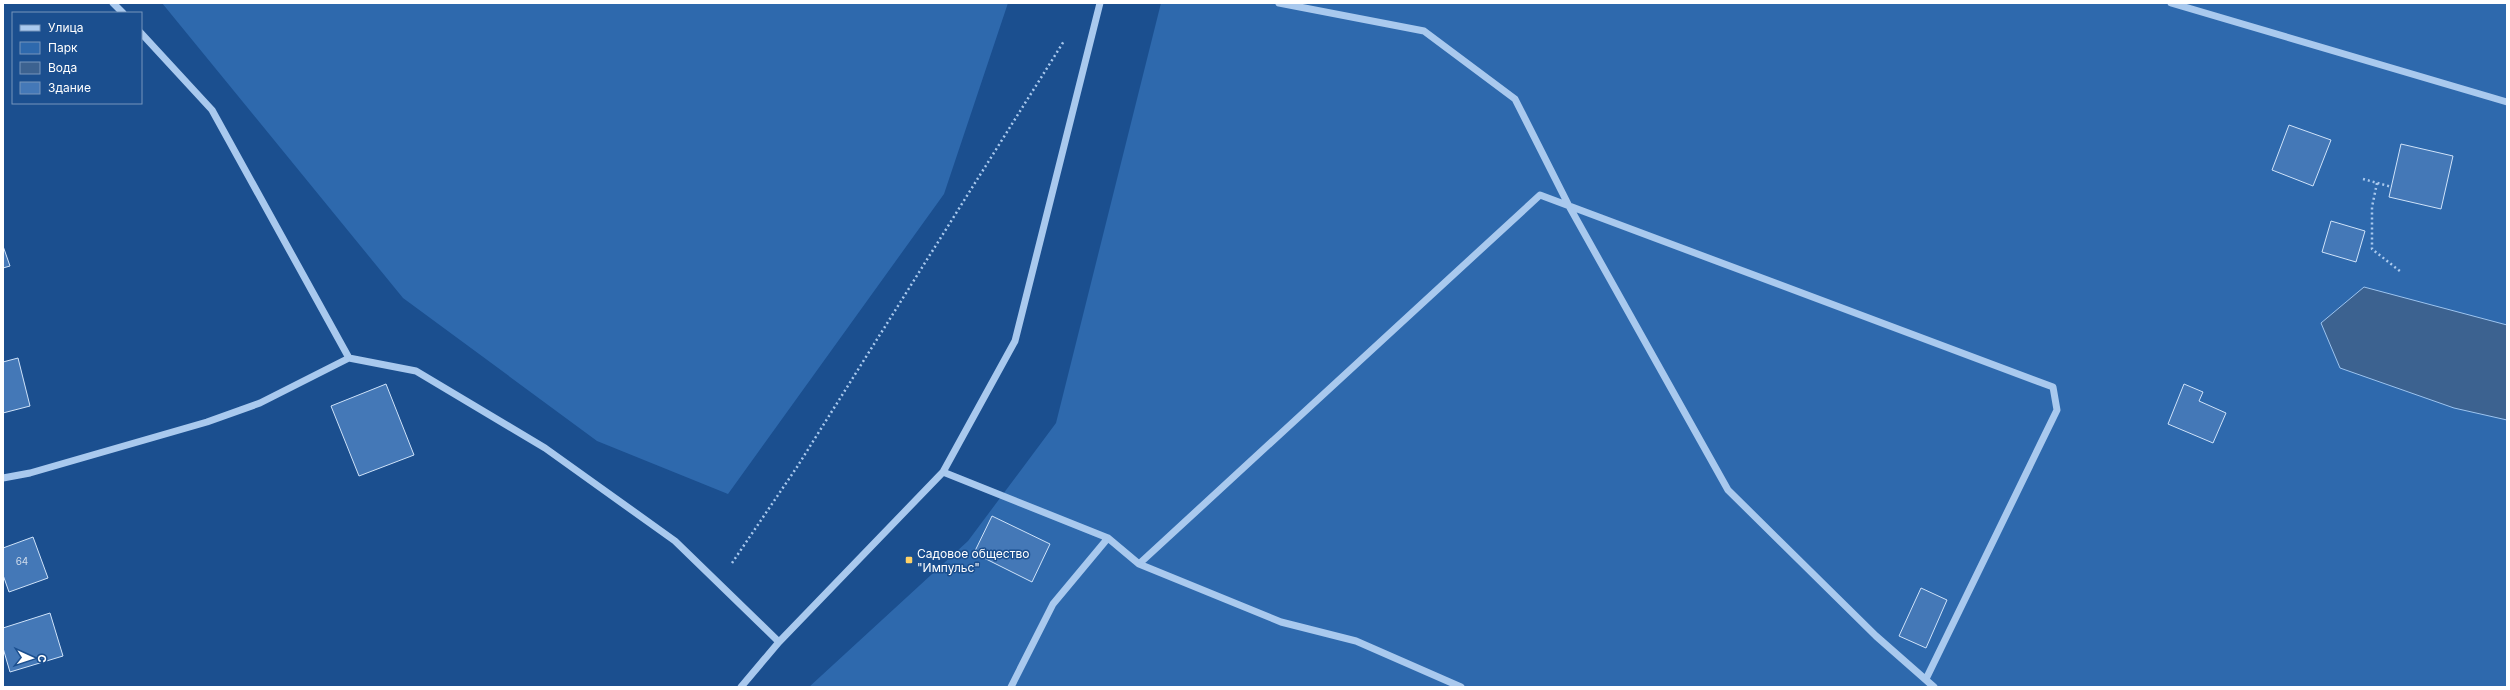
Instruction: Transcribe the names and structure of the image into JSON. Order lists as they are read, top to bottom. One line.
{"places":{"transit":["Садовое общество \"Импульс\""]},"house_numbers":["64"],"legend":["Улица","Парк","Вода","Здание"],"north":"right"}
